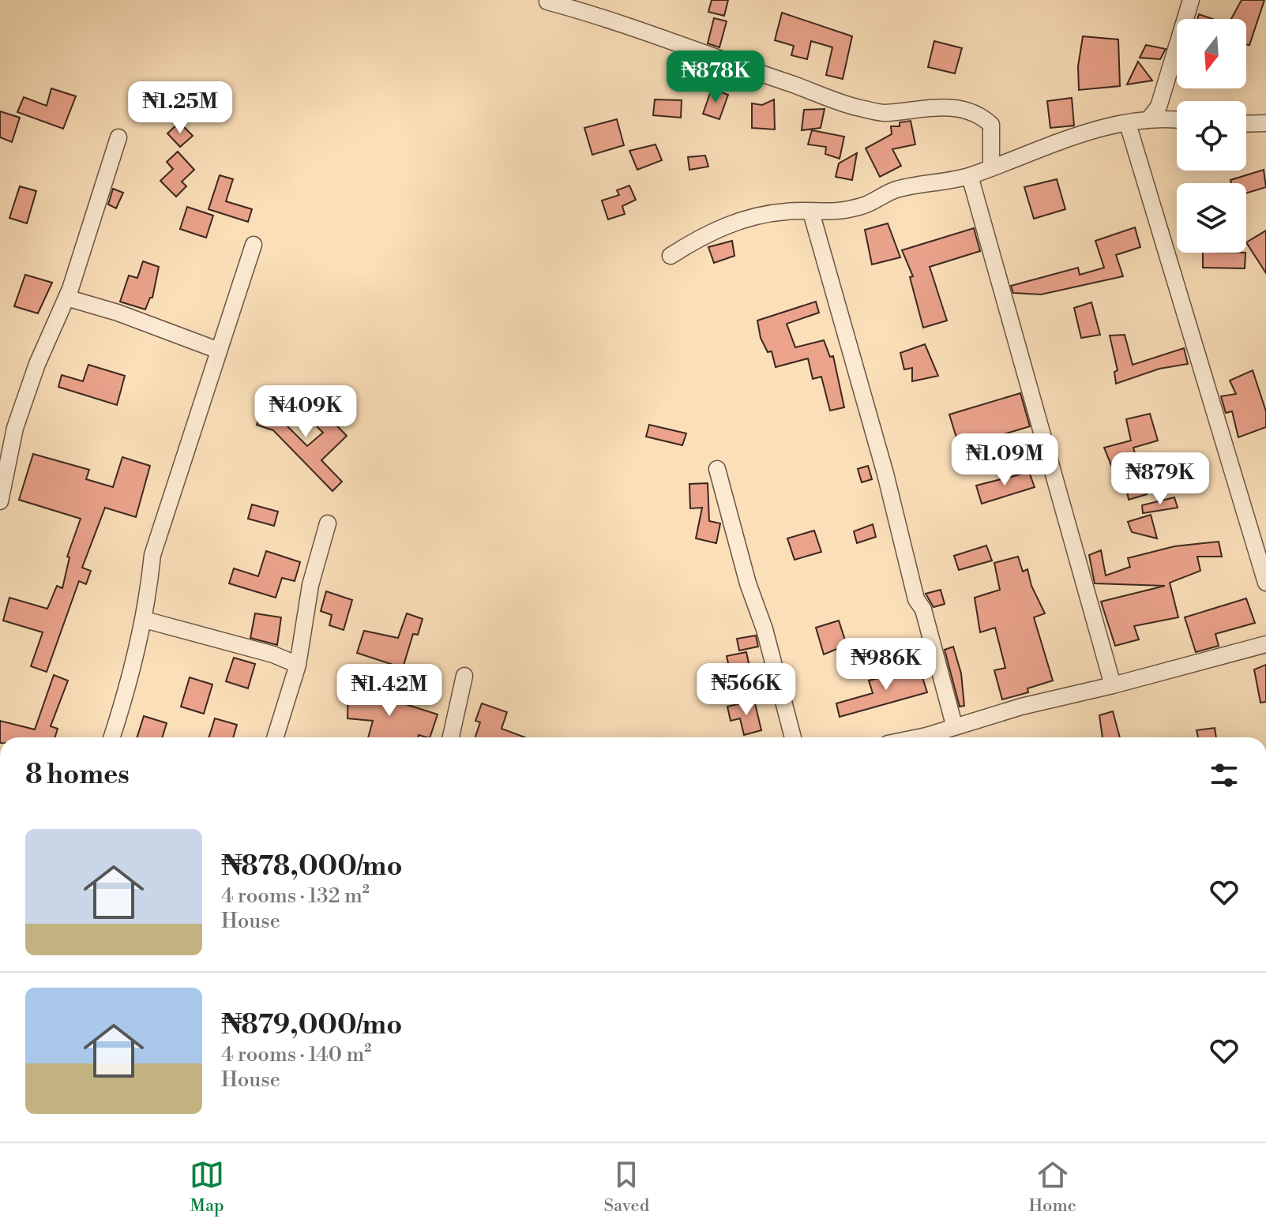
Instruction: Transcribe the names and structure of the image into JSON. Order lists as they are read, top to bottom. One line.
{"north":"bottom","page":{"price":["₦878K","₦1.25M","₦409K","₦1.09M","₦879K","₦986K","₦566K","₦1.42M"],"heading":"8 homes","list":[{"name":"₦878,000/mo","note":"4 rooms · 132 m² · House"},{"name":"₦879,000/mo","note":"4 rooms · 140 m² · House"}],"tabs":["Map","Saved","Home"]}}
